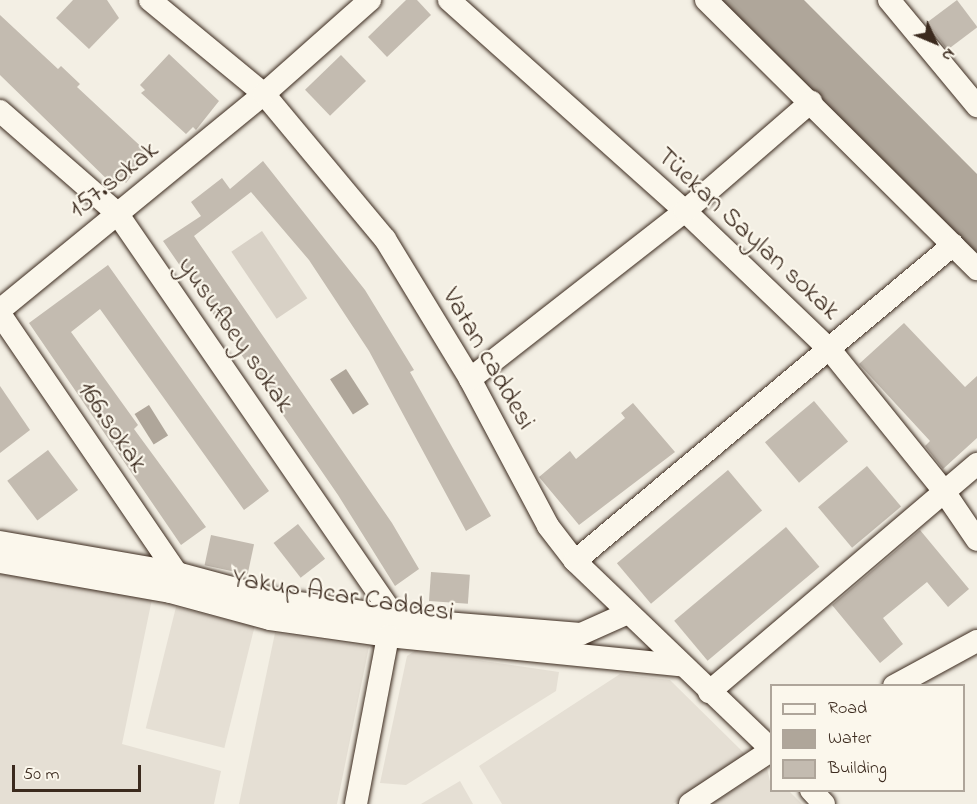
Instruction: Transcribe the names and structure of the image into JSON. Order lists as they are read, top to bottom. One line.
{"streets":{"street":["157.sokak","Tüekan Saylan sokak","yusufbey sokak","Vatan caddesi","166.sokak","Yakup Acar Caddesi"]},"crossings":[["157.sokak","yusufbey sokak"],["157.sokak","Vatan caddesi"],["157.sokak","166.sokak"],["yusufbey sokak","Yakup Acar Caddesi"],["Vatan caddesi","Yakup Acar Caddesi"],["166.sokak","Yakup Acar Caddesi"]],"legend":["Road","Water","Building"],"scale_bar":"50 m","north":"bottom right"}
